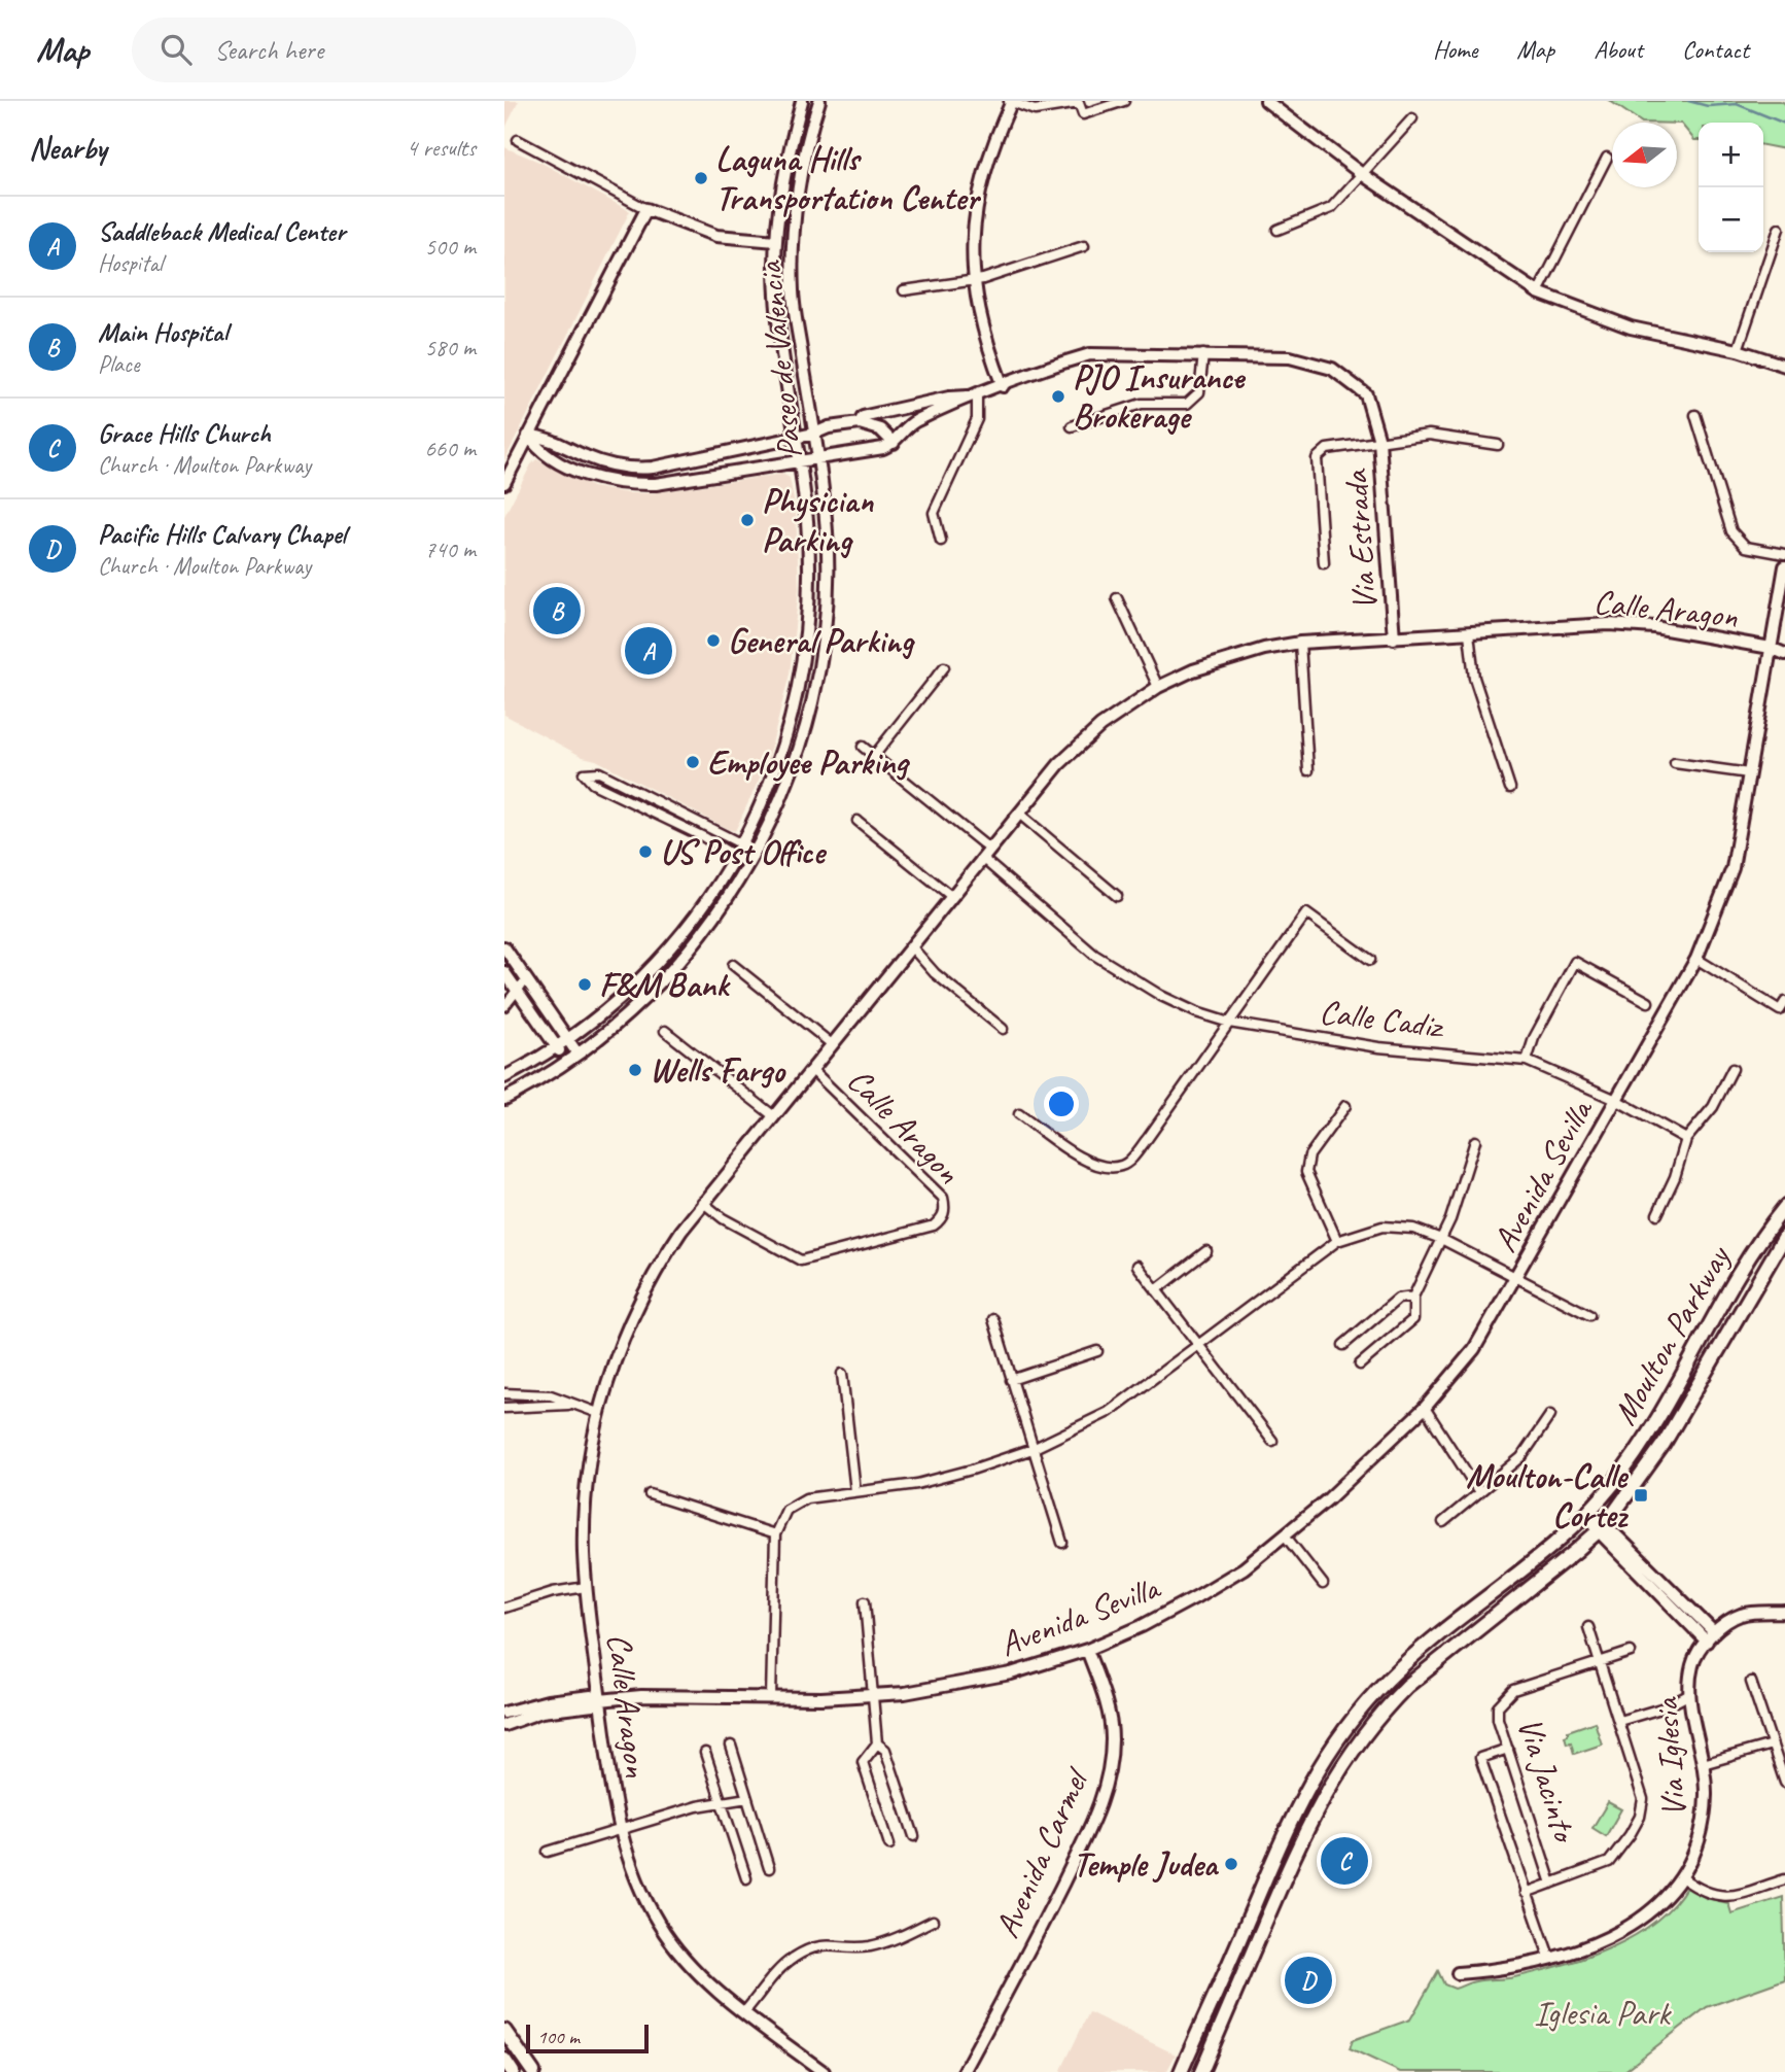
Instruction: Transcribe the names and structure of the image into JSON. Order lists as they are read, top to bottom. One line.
{"streets":{"main road":["Moulton Parkway"],"street":["Paseo de Valencia","Via Estrada","Calle Aragon","Calle Cadiz","Avenida Sevilla","Via Iglesia","Via Jacinto","Avenida Carmel"]},"crossings":[["Paseo de Valencia","Via Estrada"],["Via Estrada","Calle Aragon"],["Calle Aragon","Calle Cadiz"],["Calle Aragon","Avenida Sevilla"],["Calle Cadiz","Avenida Sevilla"],["Avenida Sevilla","Avenida Carmel"]],"parks":["Iglesia Park"],"places":{"other":["Laguna Hills Transportation Center","PJO Insurance Brokerage","Physician Parking","General Parking","Employee Parking","US Post Office","F&M Bank","Wells Fargo","Temple Judea"],"transit":["Moulton-Calle Cortez"]},"scale_bar":"100 m","north":"left","page":{"header":"Map","search":"Search here","nav":["Home","Map","About","Contact"],"heading":["Nearby","4 results"],"map_buttons":["+","−"],"list":[{"mark":"A","name":"Saddleback Medical Center","note":"Hospital","value":"500 m"},{"mark":"B","name":"Main Hospital","note":"Place","value":"580 m"},{"mark":"C","name":"Grace Hills Church","note":"Church · Moulton Parkway","value":"660 m"},{"mark":"D","name":"Pacific Hills Calvary Chapel","note":"Church · Moulton Parkway","value":"740 m"}],"pins":["B","A","C","D"],"scale":"100 m"}}
